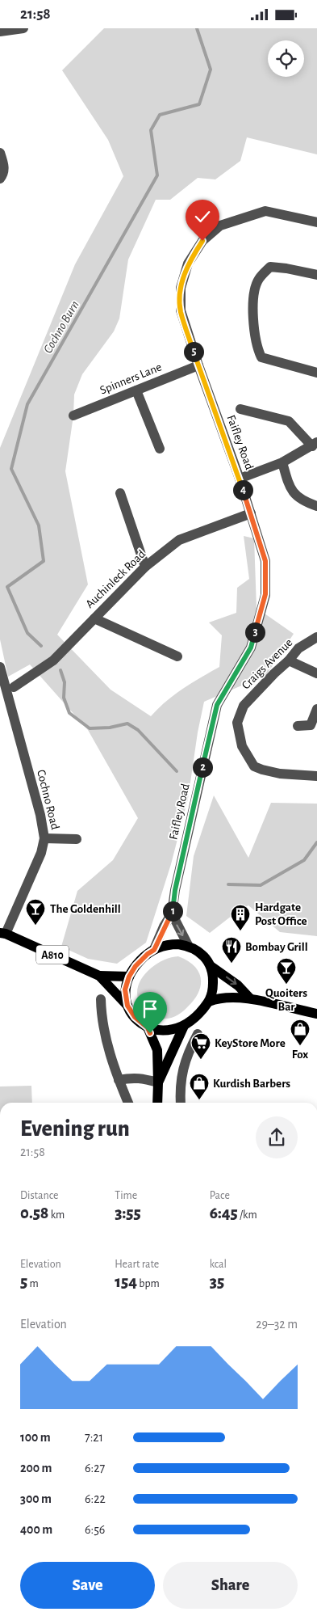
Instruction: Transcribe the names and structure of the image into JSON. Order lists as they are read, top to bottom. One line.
{"streets":{"main road":["A810"],"street":["Spinners Lane","Faifley Road","Auchinleck Road","Craigs Avenue","Cochno Road"]},"crossings":[["Spinners Lane","Faifley Road"],["Faifley Road","Auchinleck Road"],["Faifley Road","A810"],["Auchinleck Road","Cochno Road"],["Cochno Road","A810"]],"water":["Cochno Burn"],"places":{"bar":["The Goldenhill","Quoiters Bar"],"building":["Hardgate Post Office"],"restaurant":["Bombay Grill"],"shop":["Fox","Kurdish Barbers"],"supermarket":["KeyStore More"]},"page":{"status":"21:58","pins":["5","4","3","2","1"],"heading":["Evening run","21:58"],"stats":[["Distance","0.58 km"],["Time","3:55"],["Pace","6:45 /km"],["Elevation","5 m"],["Heart rate","154 bpm"],["kcal","35"]],"chart":["Elevation","29–32 m"],"list":[{"name":"100 m","note":"7:21"},{"name":"200 m","note":"6:27"},{"name":"300 m","note":"6:22"},{"name":"400 m","note":"6:56"}],"buttons":["Save","Share"]}}
